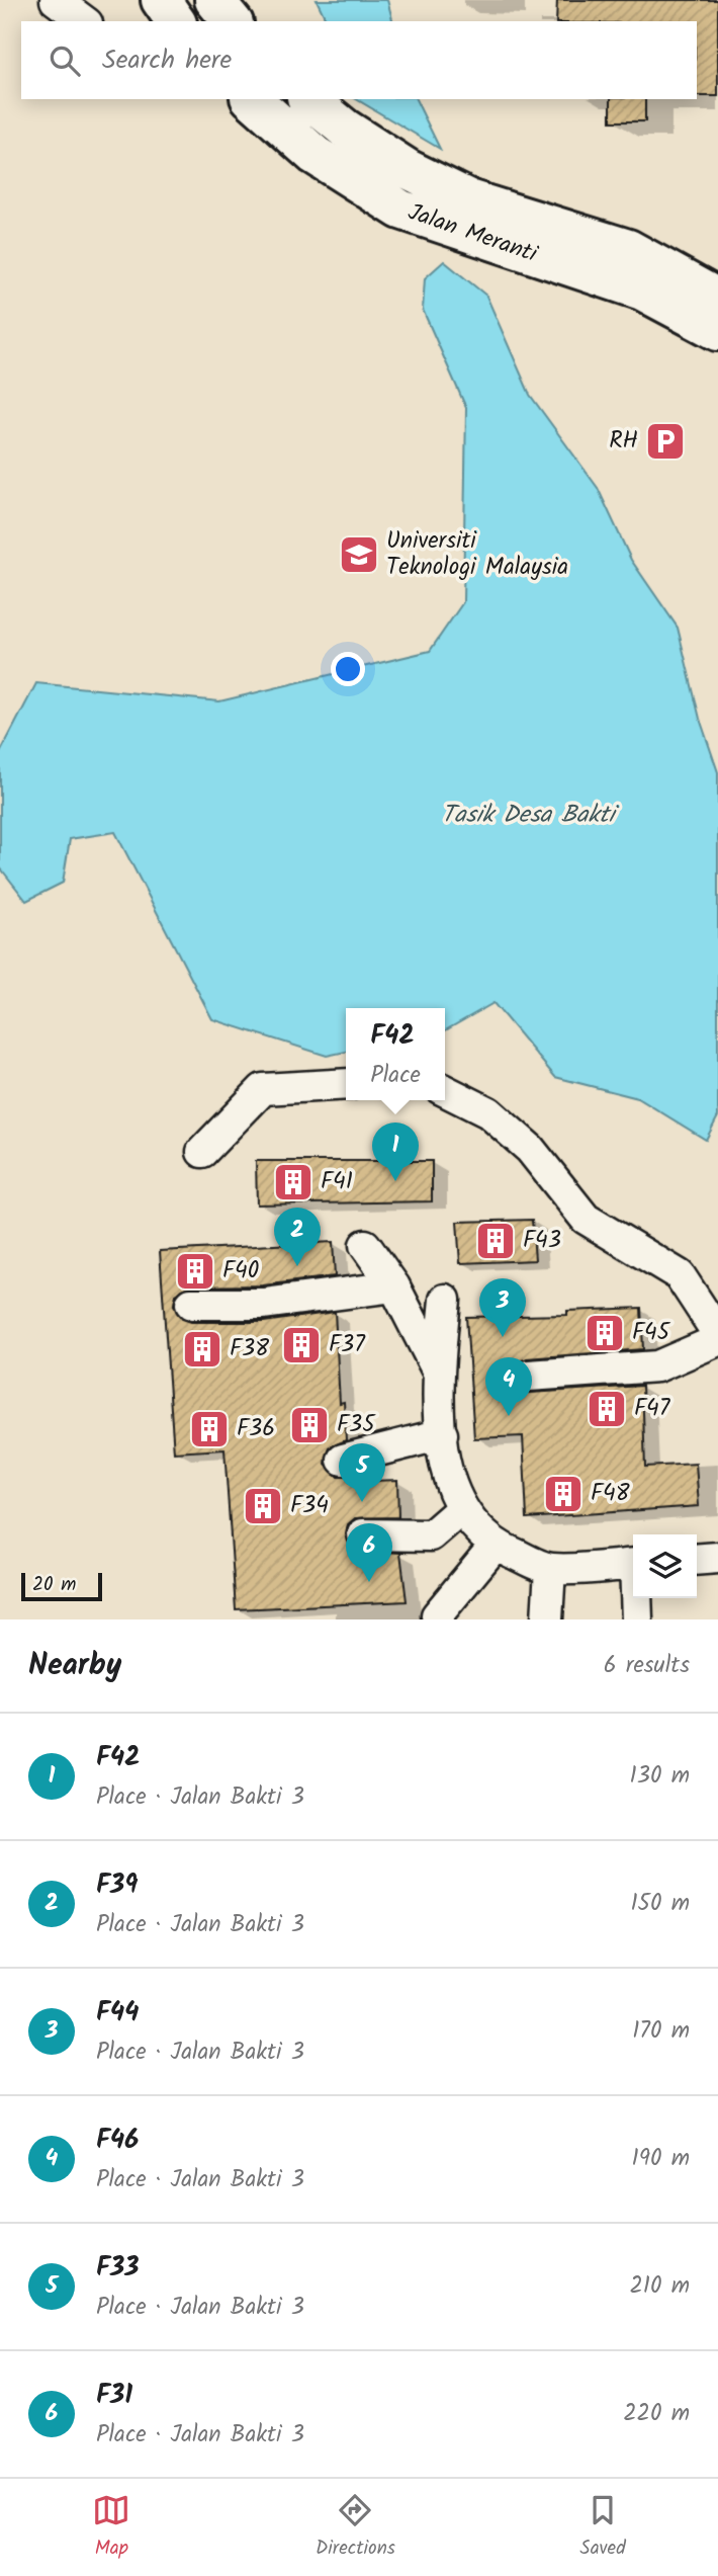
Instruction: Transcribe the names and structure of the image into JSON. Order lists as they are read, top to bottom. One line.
{"streets":{"street":["Jalan Meranti"]},"water":["Tasik Desa Bakti"],"places":{"parking":["RH"],"school or university":["Universiti Teknologi Malaysia"],"building":["F41","F43","F40","F45","F37","F38","F47","F35","F36","F48","F34"]},"scale_bar":"20 m","page":{"search":"Search here","popup":["F42","Place"],"pins":["1","2","3","4","5","6"],"scale":"20 m","heading":["Nearby","6 results"],"list":[{"mark":"1","name":"F42","note":"Place · Jalan Bakti 3","value":"130 m"},{"mark":"2","name":"F39","note":"Place · Jalan Bakti 3","value":"150 m"},{"mark":"3","name":"F44","note":"Place · Jalan Bakti 3","value":"170 m"},{"mark":"4","name":"F46","note":"Place · Jalan Bakti 3","value":"190 m"},{"mark":"5","name":"F33","note":"Place · Jalan Bakti 3","value":"210 m"},{"mark":"6","name":"F31","note":"Place · Jalan Bakti 3","value":"220 m"}],"nav":["Map","Directions","Saved"]}}
